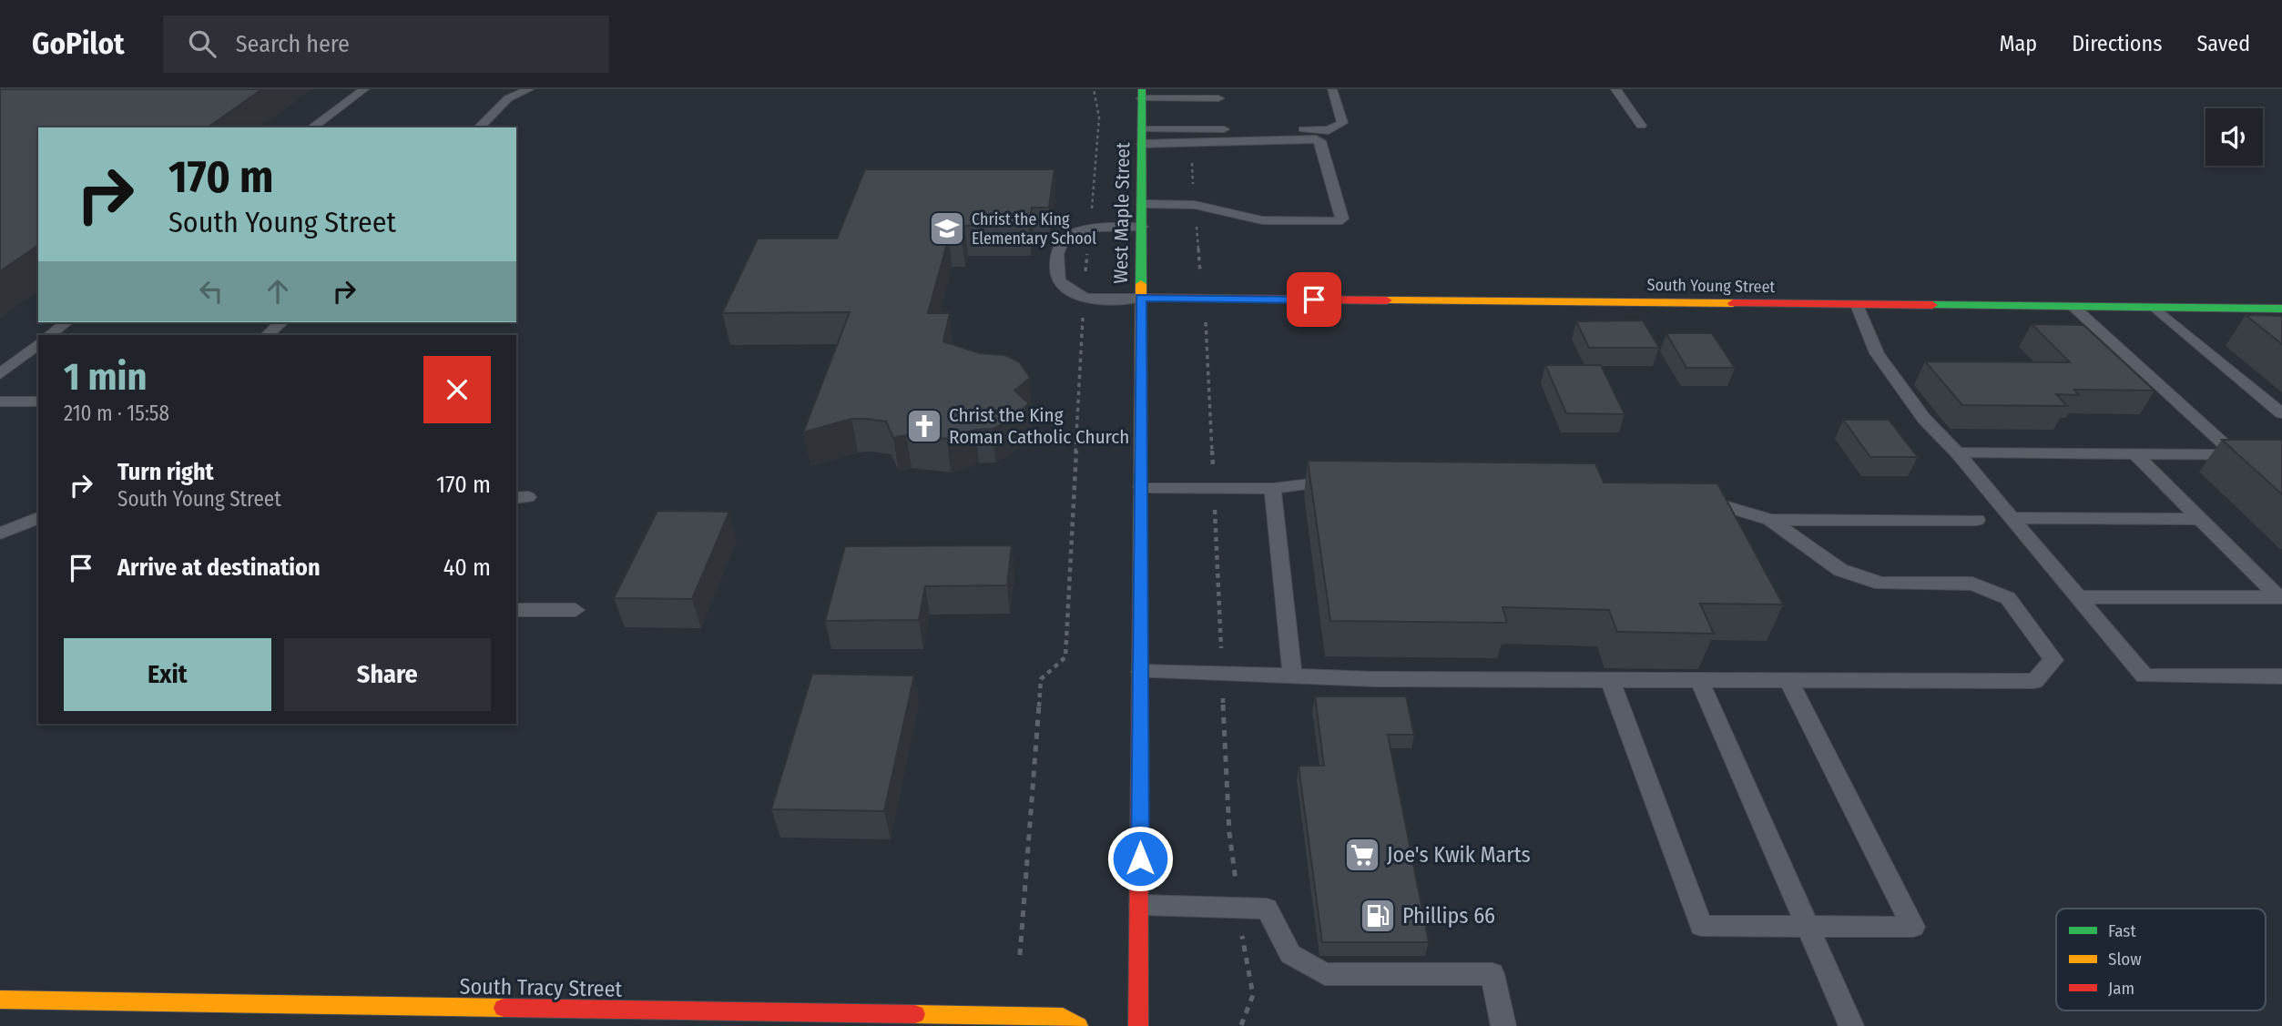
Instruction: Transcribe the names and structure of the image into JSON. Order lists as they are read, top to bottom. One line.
{"streets":{"street":["West Maple Street","South Young Street","South Tracy Street"]},"crossings":[["West Maple Street","South Young Street"]],"places":{"school or university":["Christ the King Elementary School"],"church":["Christ the King Roman Catholic Church"],"supermarket":["Joe's Kwik Marts"],"fuel station":["Phillips 66"]},"legend":["Fast","Slow","Jam"],"page":{"header":"GoPilot","search":"Search here","nav":["Map","Directions","Saved"],"turn":["170 m","South Young Street"],"heading":["1 min","210 m · 15:58"],"list":[{"name":"Turn right","note":"South Young Street","value":"170 m"},{"name":"Arrive at destination","value":"40 m"}],"buttons":["Exit","Share"]}}
